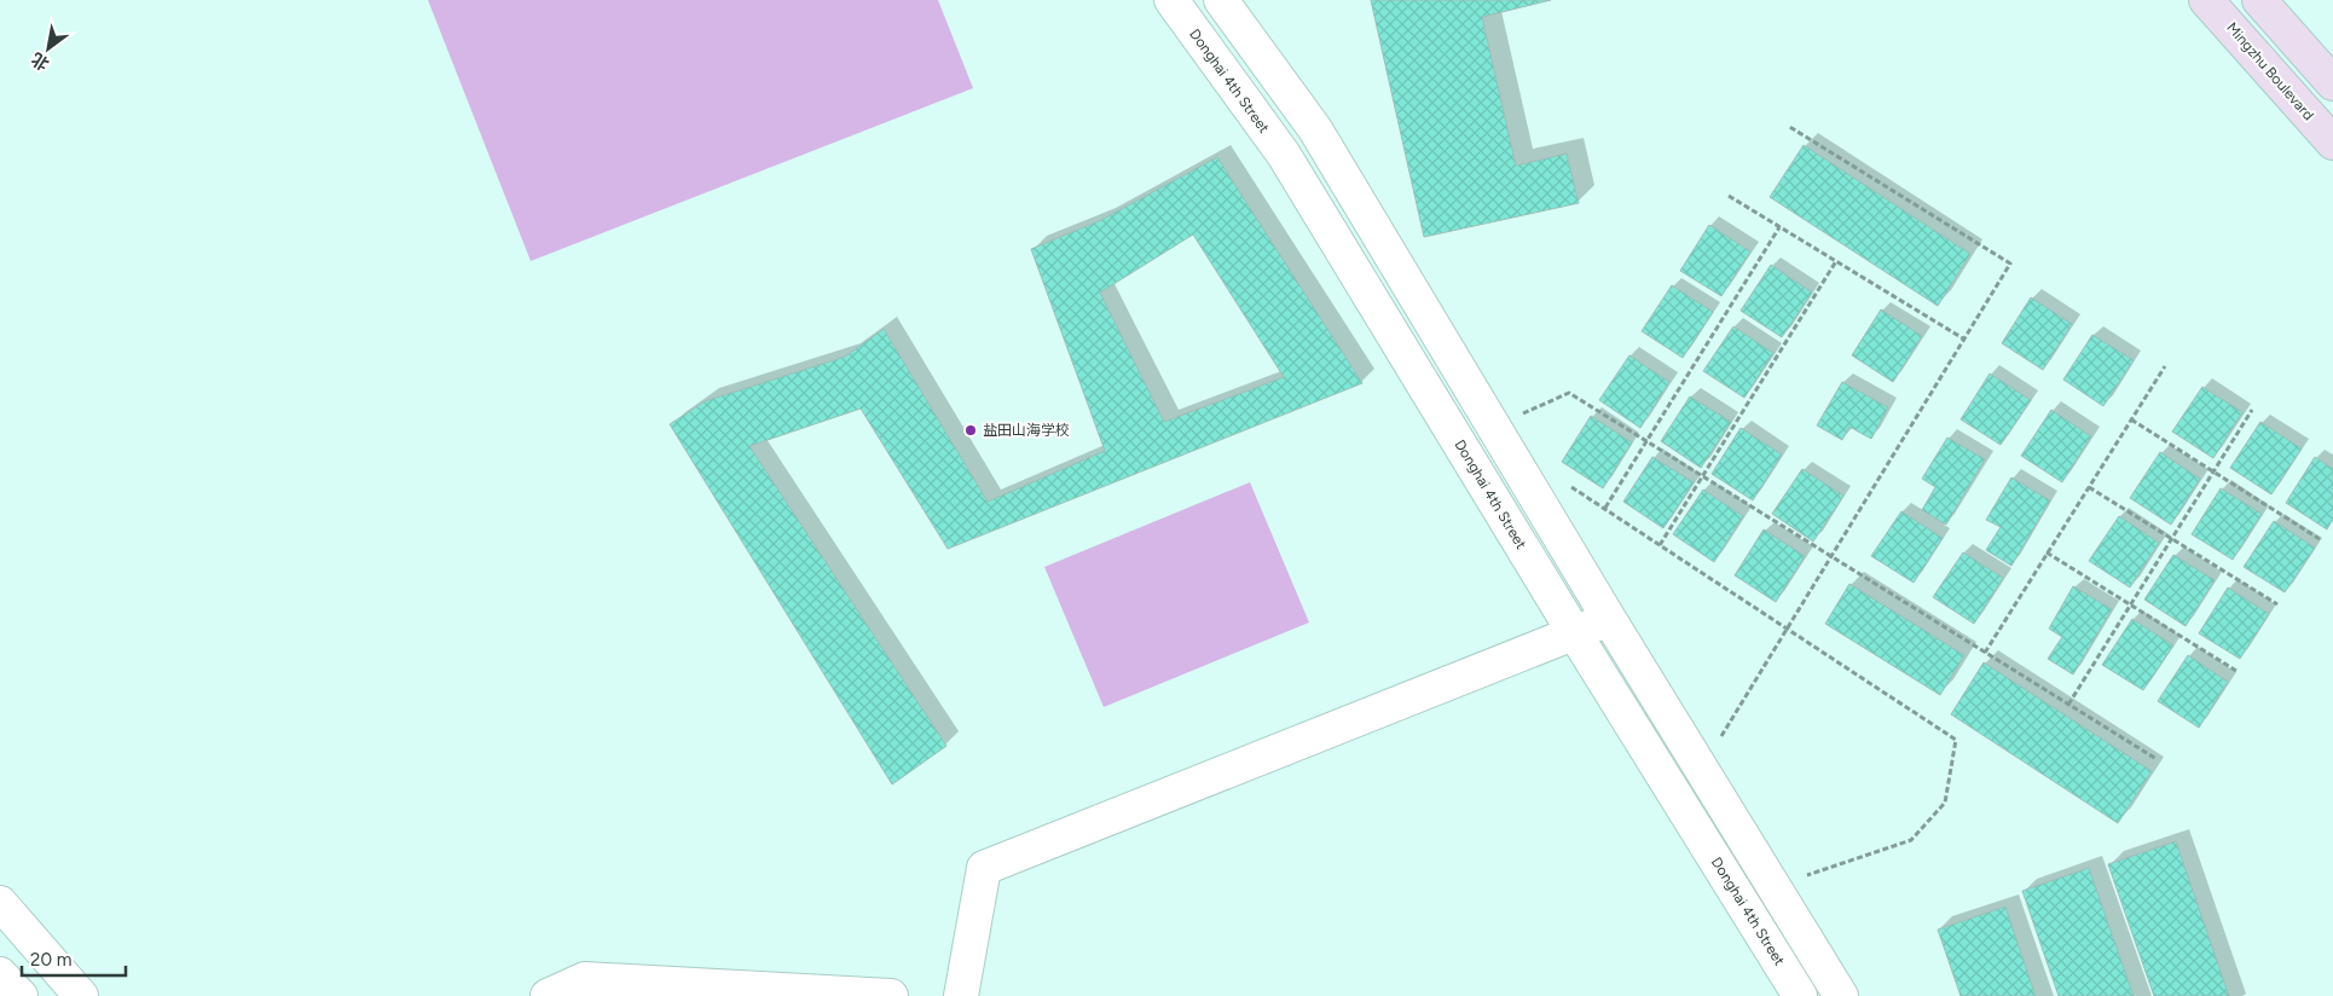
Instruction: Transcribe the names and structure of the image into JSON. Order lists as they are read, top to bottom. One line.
{"streets":{"main road":["Mingzhu Boulevard"],"street":["Donghai 4th Street"]},"places":["盐田山海学校"],"scale_bar":"20 m","north":"bottom left"}
